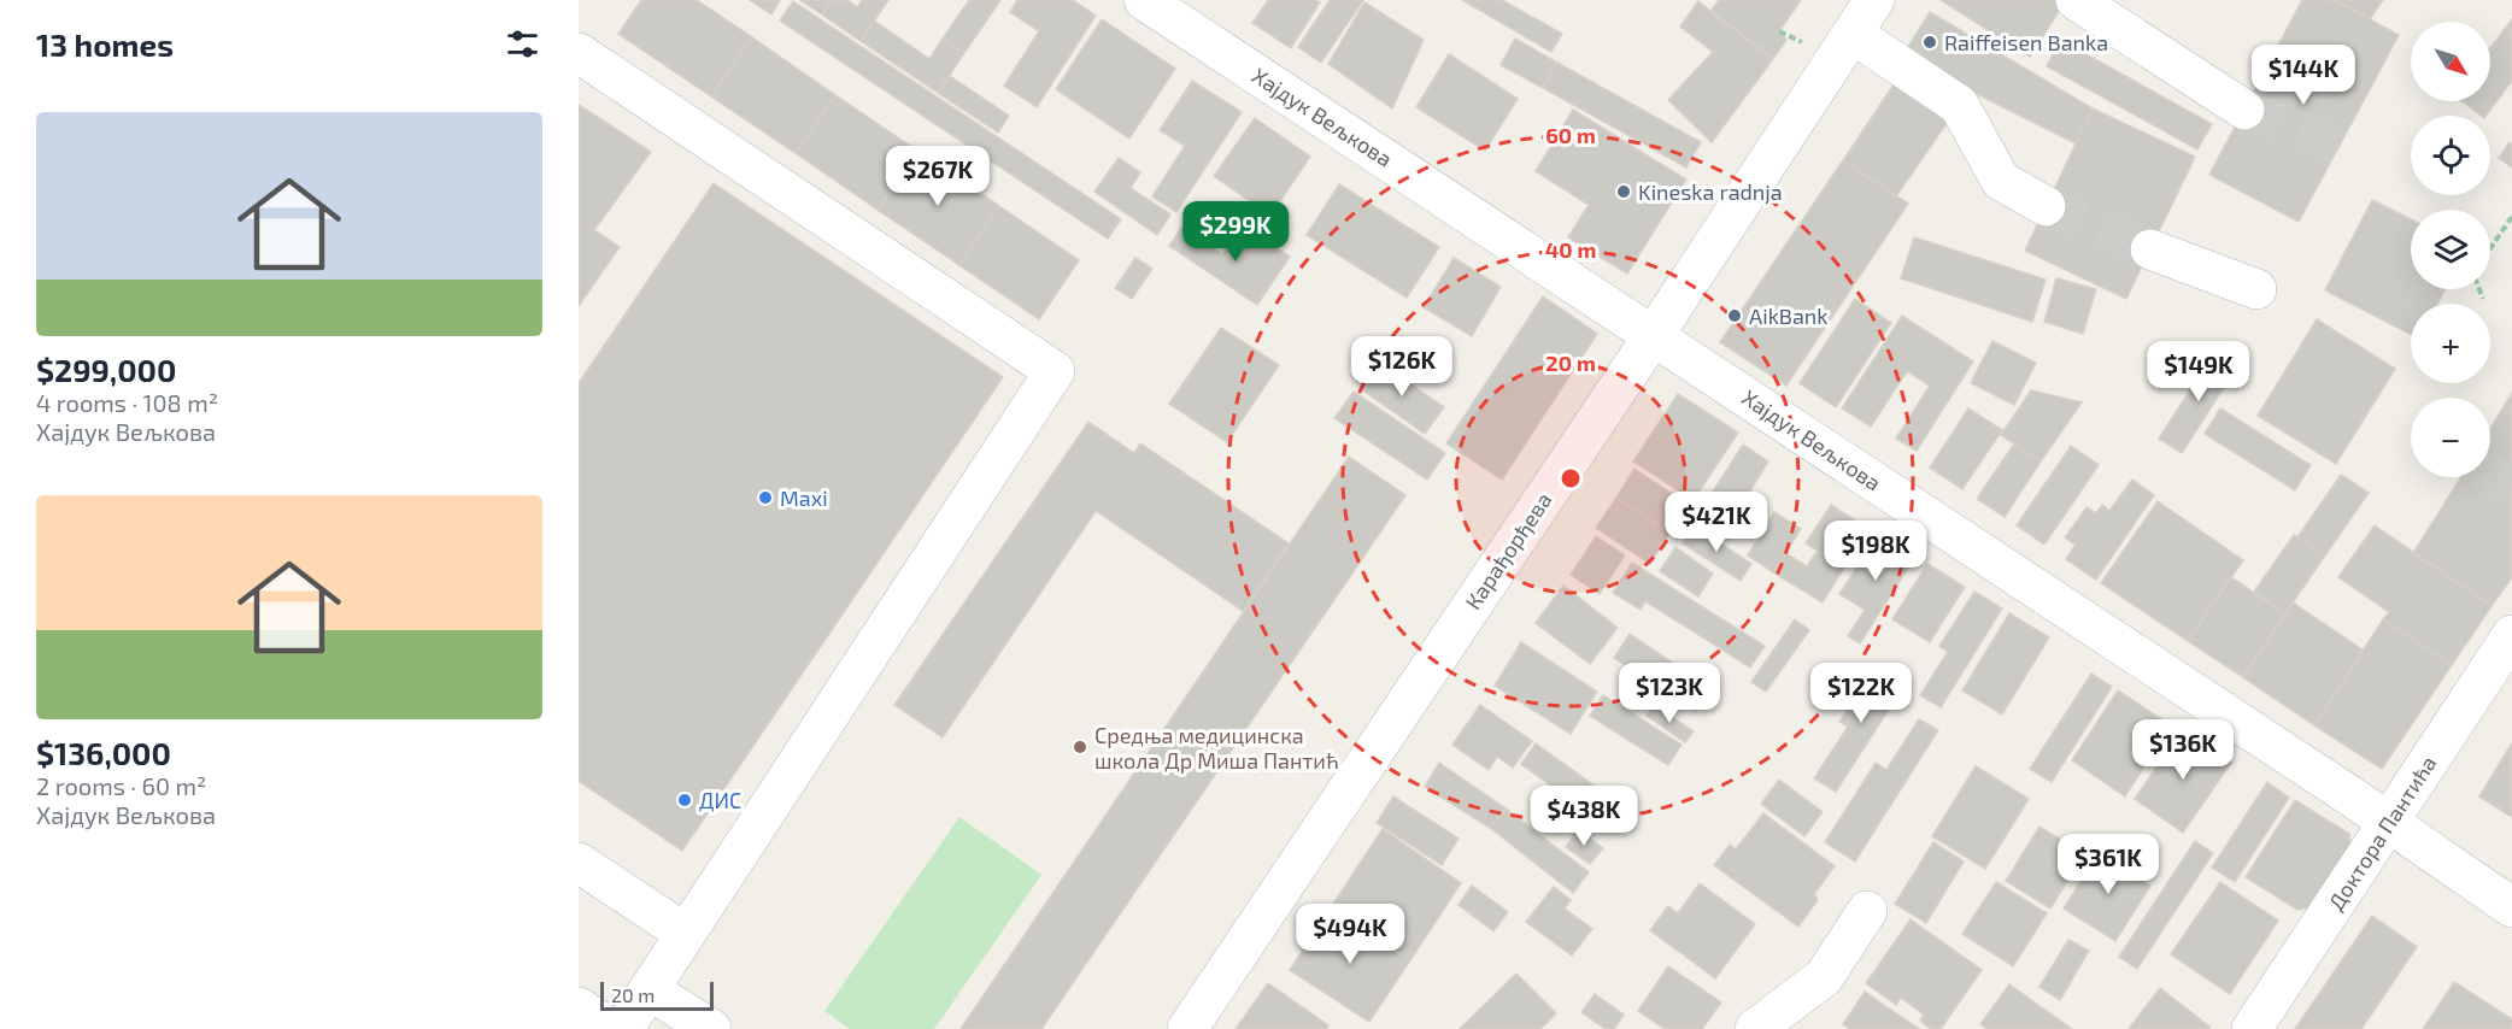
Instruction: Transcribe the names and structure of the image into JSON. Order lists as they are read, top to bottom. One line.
{"streets":{"street":["Хајдук Вељкова","Карађорђева","Доктора Пантића"]},"crossings":[["Хајдук Вељкова","Карађорђева"],["Хајдук Вељкова","Доктора Пантића"]],"places":["Raiffeisen Banka","Kineska radnja","AikBank","Maxi","Средња медицинска школа Др Миша Пантић","ДИС"],"scale_bar":"20 m","north":"bottom right","page":{"heading":"13 homes","map_buttons":["+","−"],"price":["$144K","$267K","$299K","$126K","$149K","$421K","$198K","$123K","$122K","$136K","$438K","$361K","$494K"],"list":[{"name":"$299,000","note":"4 rooms · 108 m² · Хајдук Вељкова"},{"name":"$136,000","note":"2 rooms · 60 m² · Хајдук Вељкова"}],"scale":"20 m"},"rings":["60 m","40 m","20 m"]}
